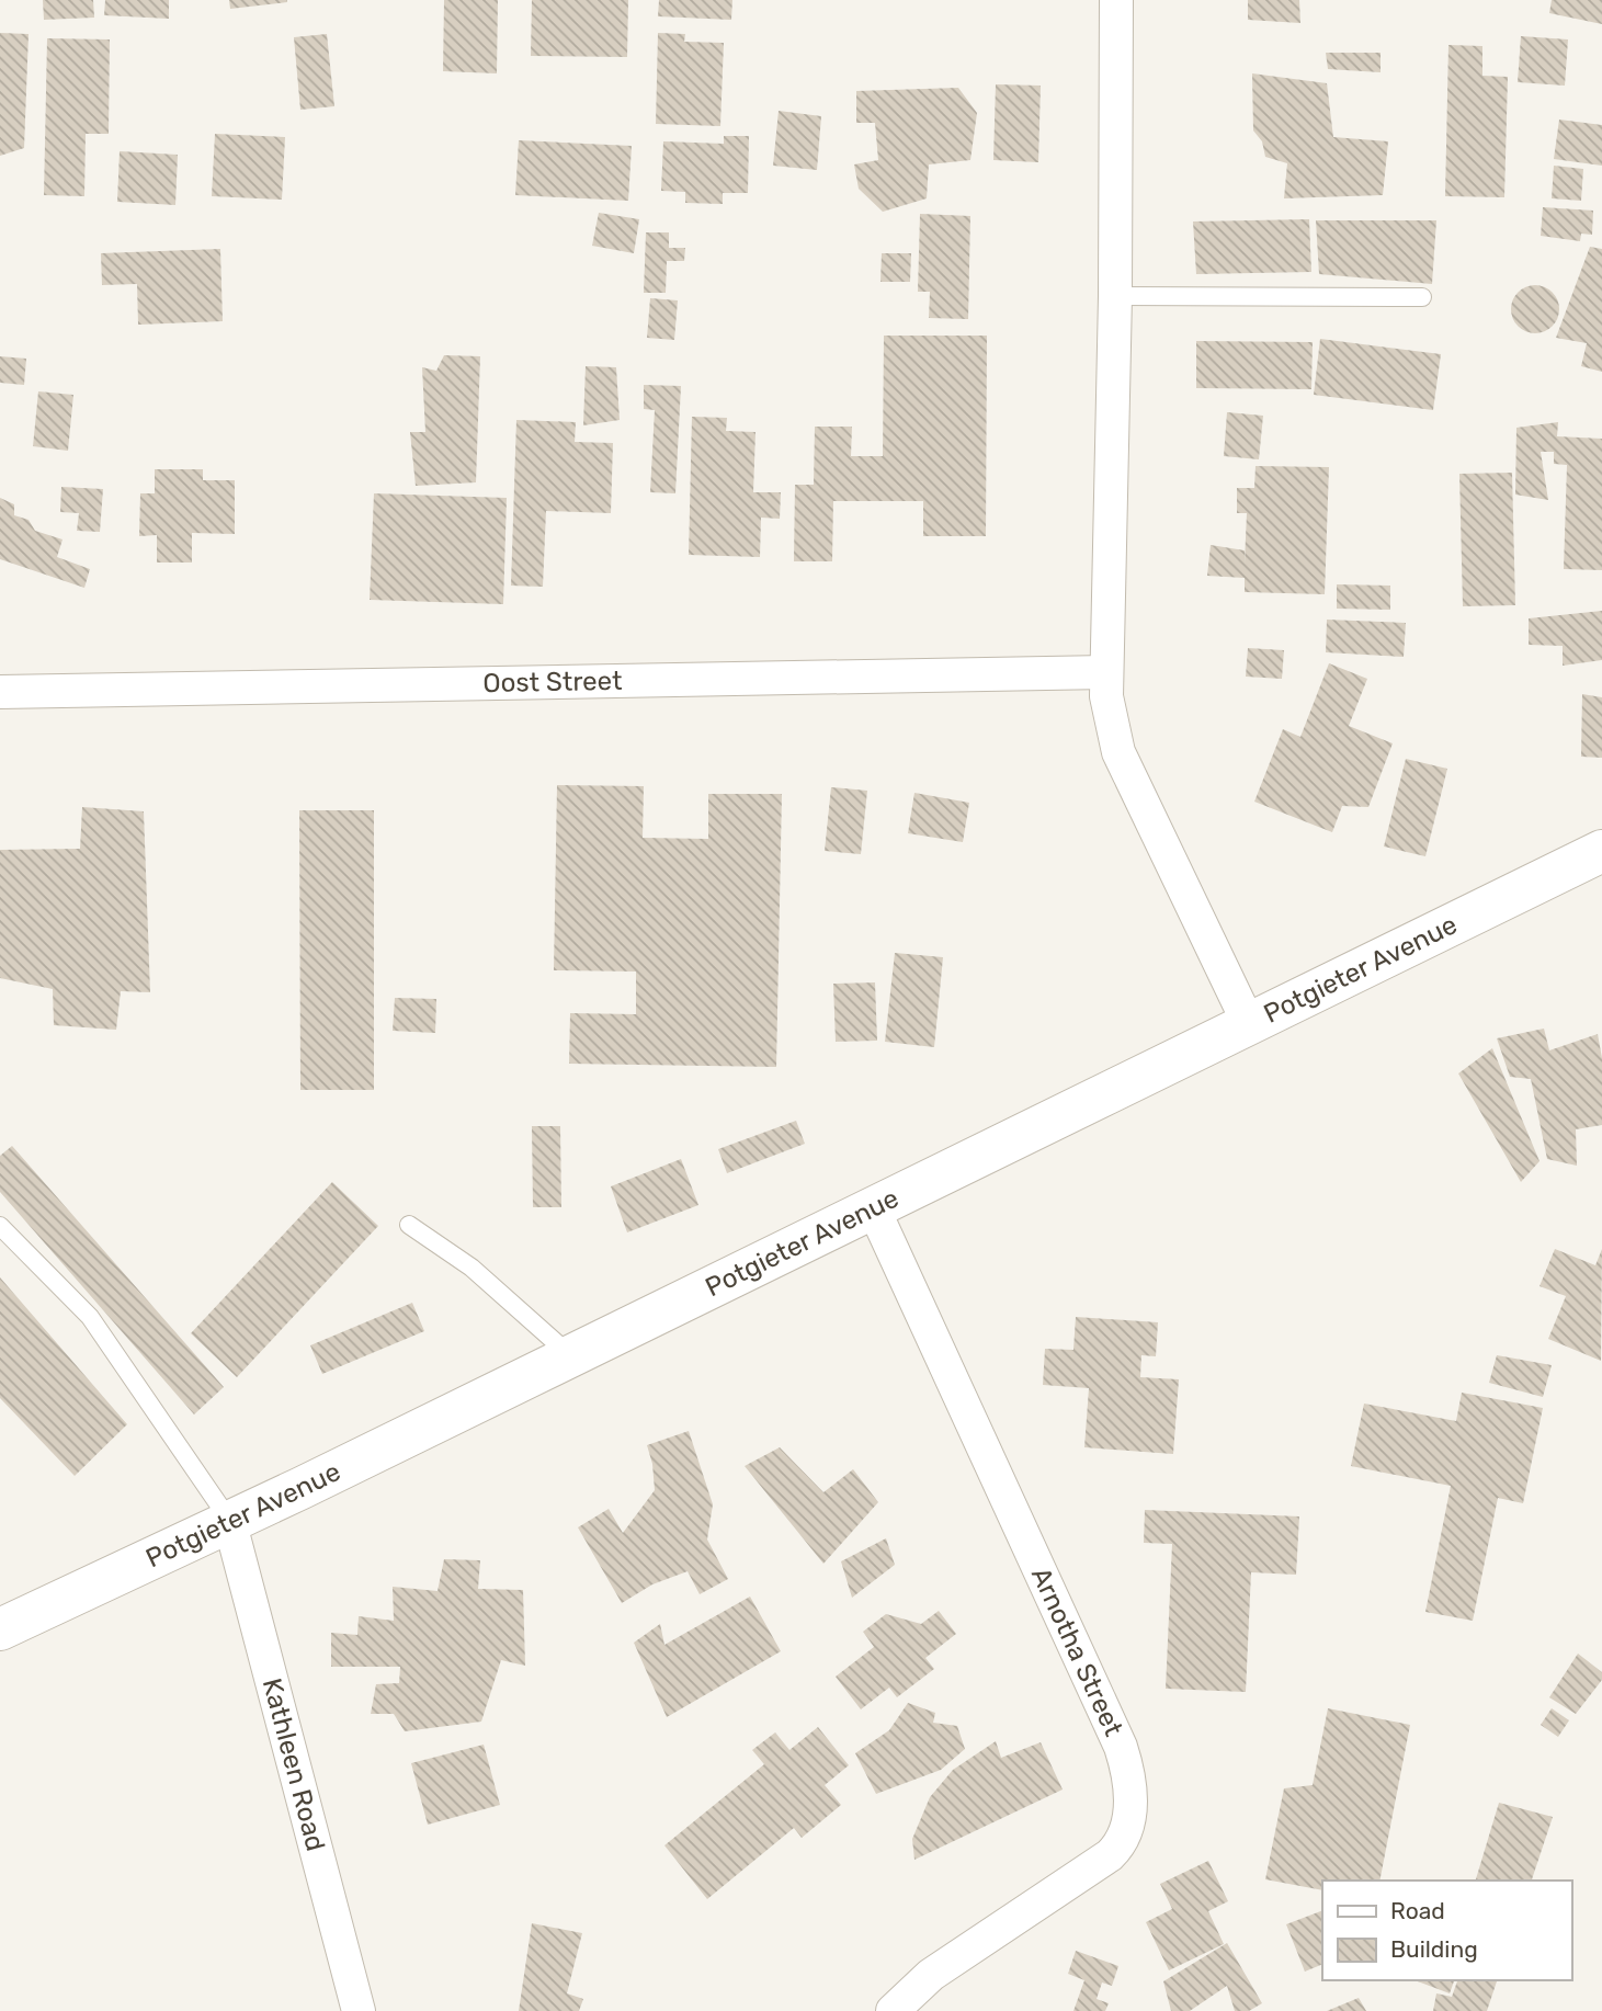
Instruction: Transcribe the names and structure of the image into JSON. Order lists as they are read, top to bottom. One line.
{"streets":{"street":["Oost Street","Potgieter Avenue","Arnotha Street","Kathleen Road"]},"crossings":[["Potgieter Avenue","Arnotha Street"],["Potgieter Avenue","Kathleen Road"]],"legend":["Road","Building"]}
